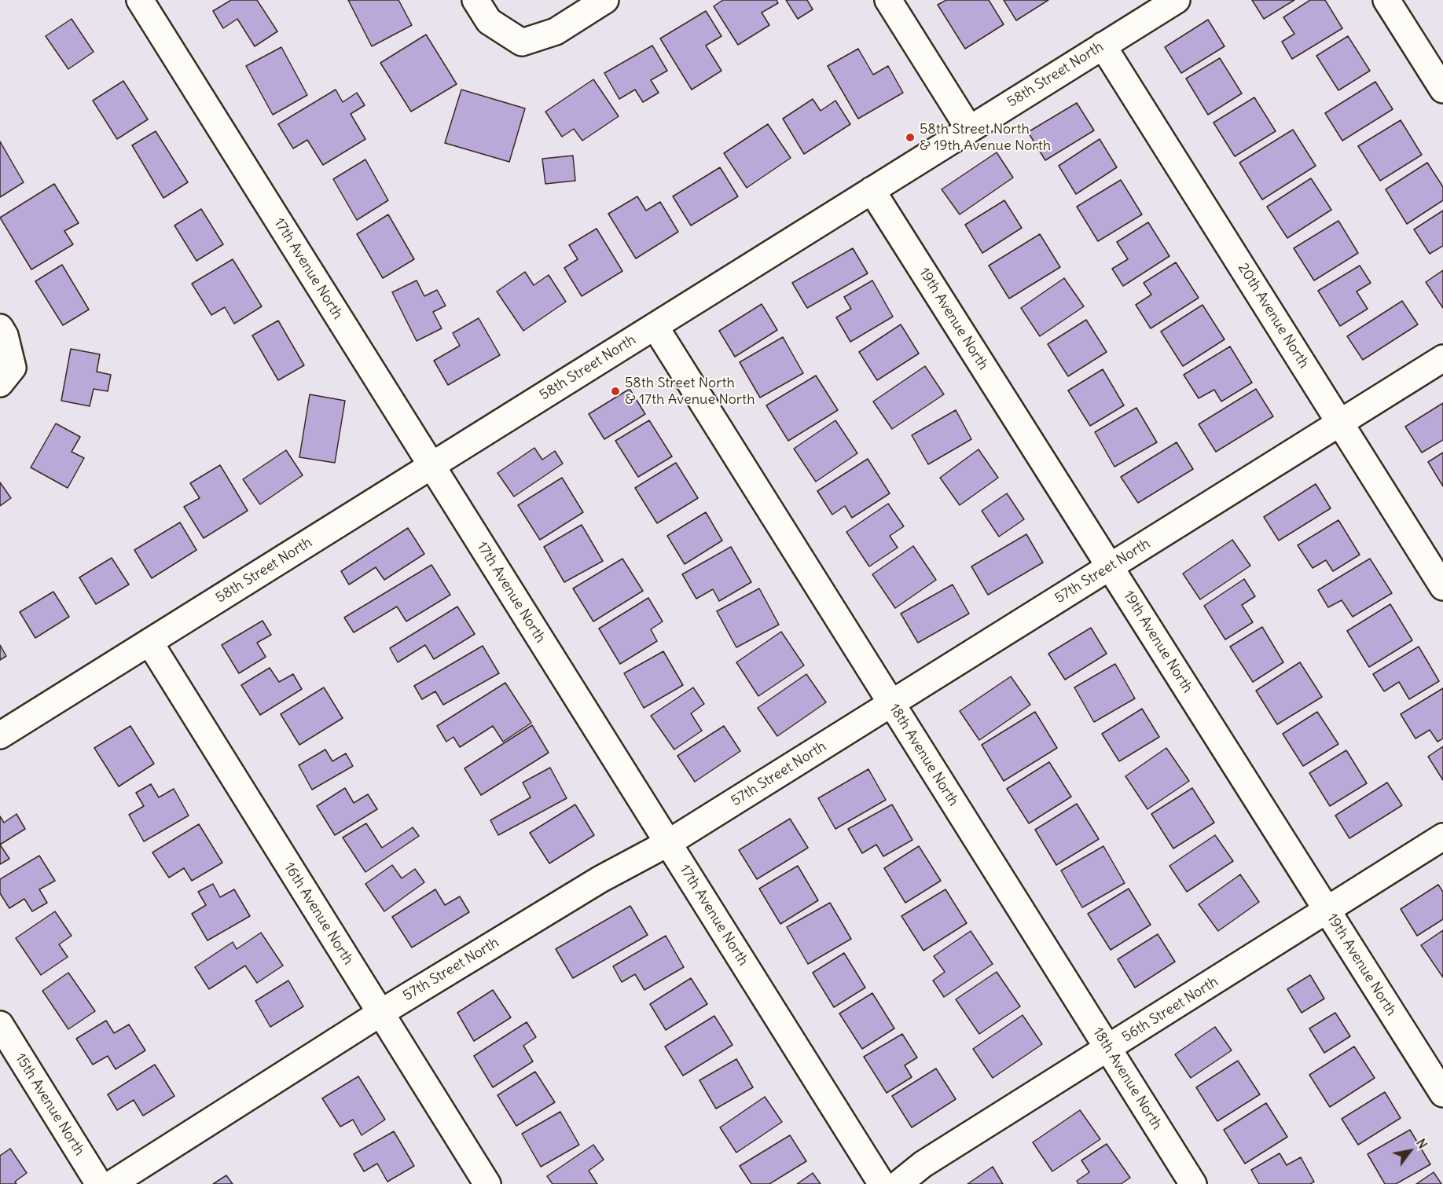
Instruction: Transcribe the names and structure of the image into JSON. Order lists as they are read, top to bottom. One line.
{"streets":{"street":["58th Street North","17th Avenue North","20th Avenue North","19th Avenue North","57th Street North","18th Avenue North","16th Avenue North","56th Street North","15th Avenue North"]},"crossings":[["58th Street North","17th Avenue North"],["58th Street North","20th Avenue North"],["58th Street North","19th Avenue North"],["58th Street North","18th Avenue North"],["58th Street North","16th Avenue North"],["17th Avenue North","57th Street North"],["20th Avenue North","57th Street North"],["19th Avenue North","57th Street North"],["19th Avenue North","56th Street North"],["57th Street North","18th Avenue North"],["57th Street North","16th Avenue North"],["18th Avenue North","56th Street North"]],"places":["58th Street North & 19th Avenue North","58th Street North & 17th Avenue North"],"north":"top right"}
